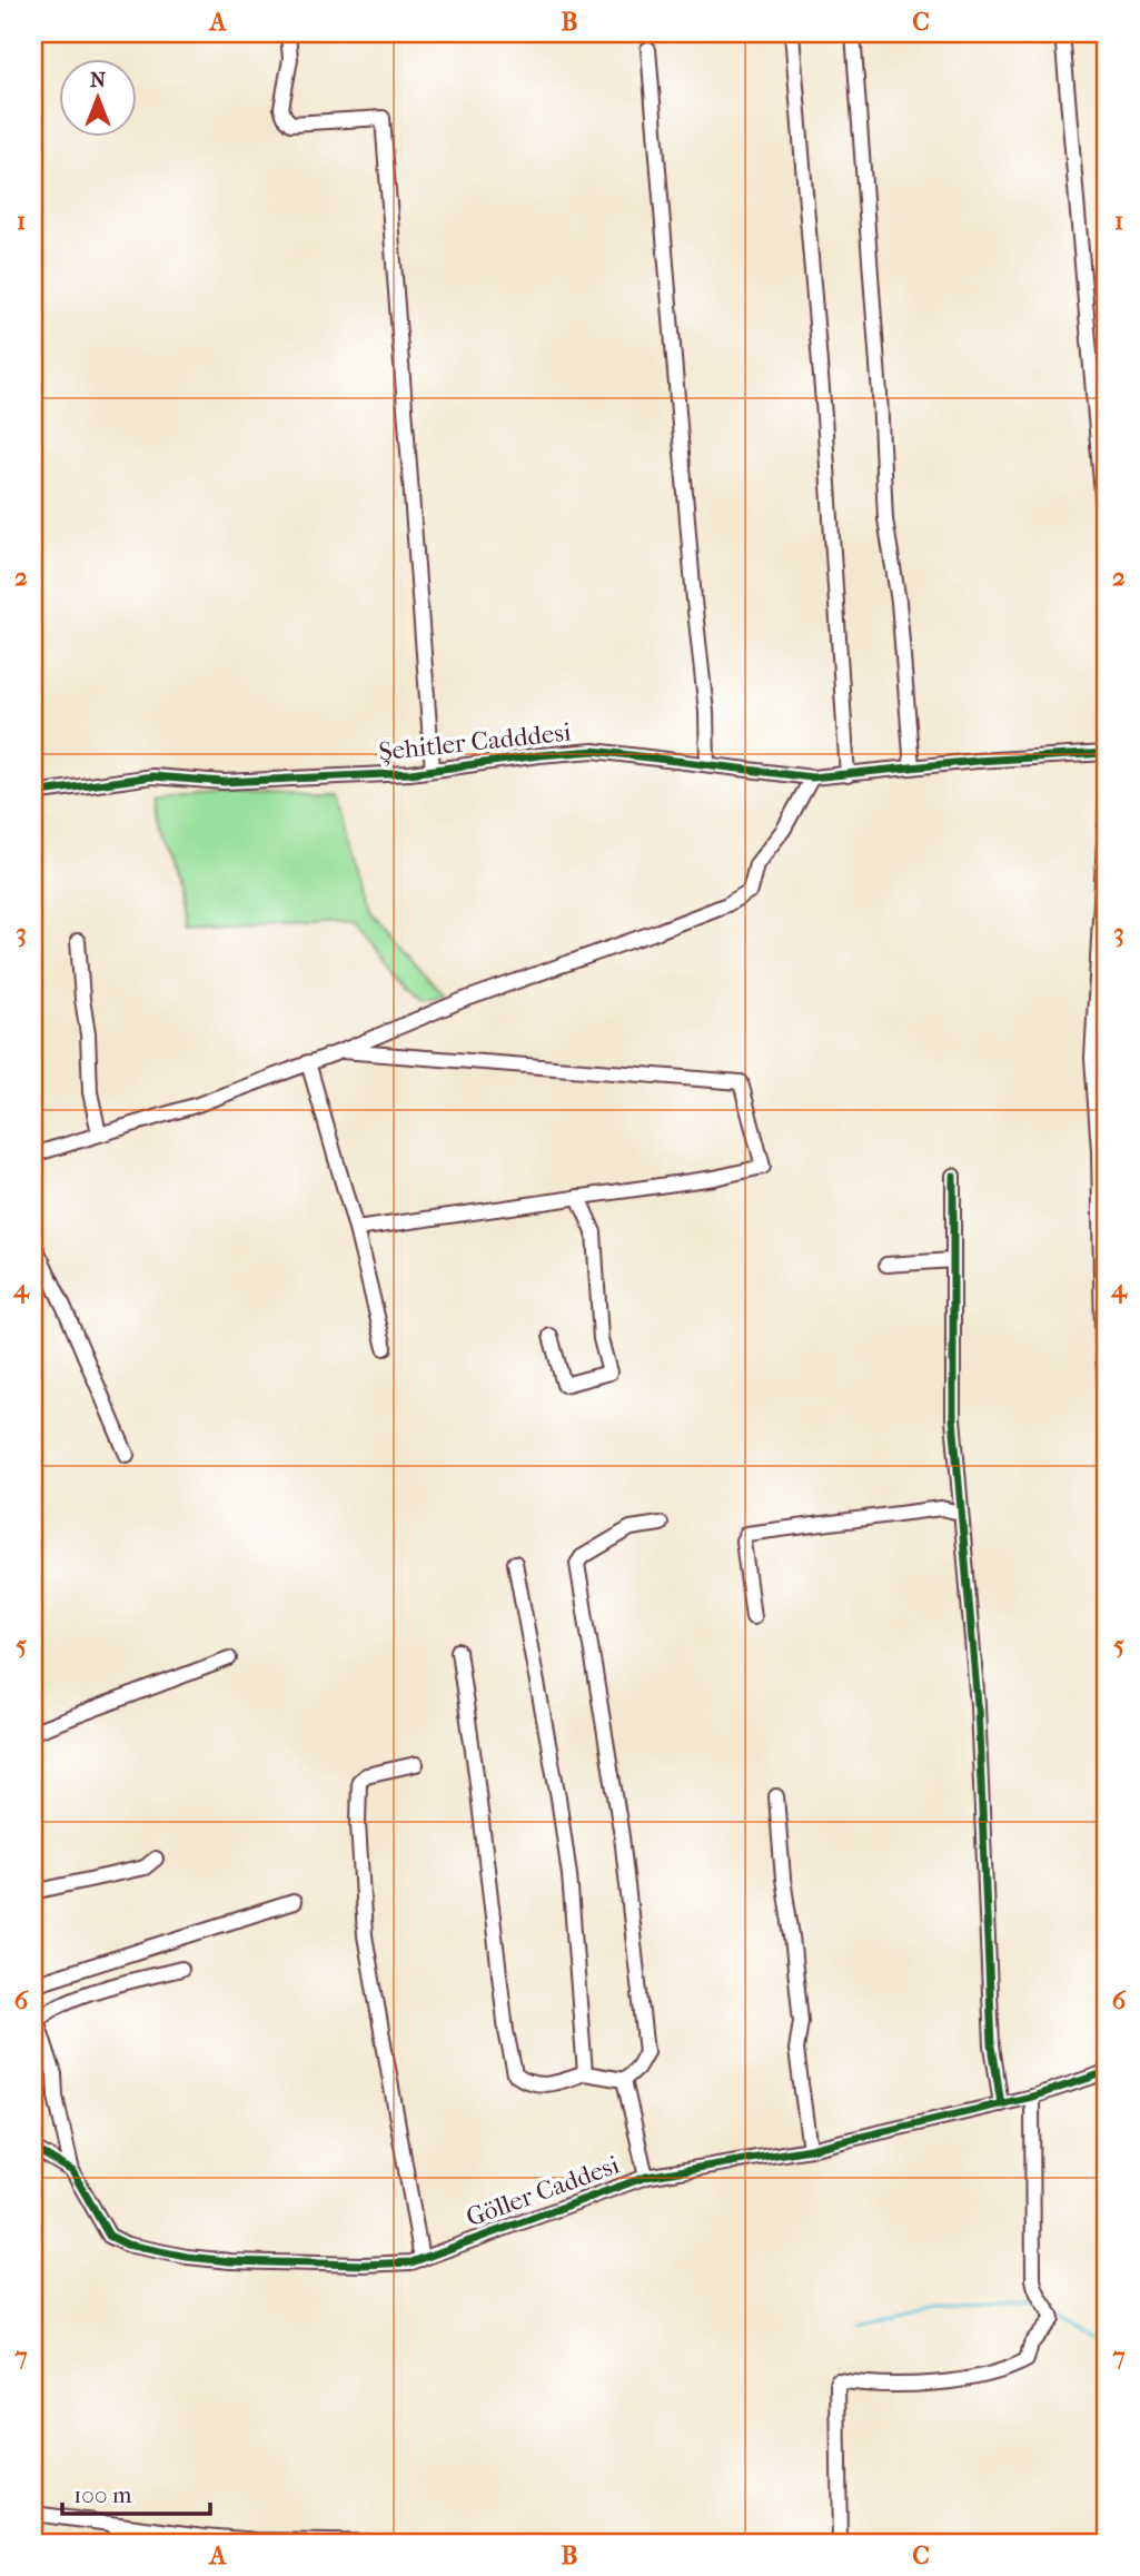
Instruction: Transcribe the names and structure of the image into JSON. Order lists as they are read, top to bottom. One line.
{"streets":{"street":["Şehitler Cadddesi","Göller Caddesi"]},"scale_bar":"100 m","north":"top","grid":{"columns":["A","B","C"],"rows":["1","2","3","4","5","6","7"]}}
